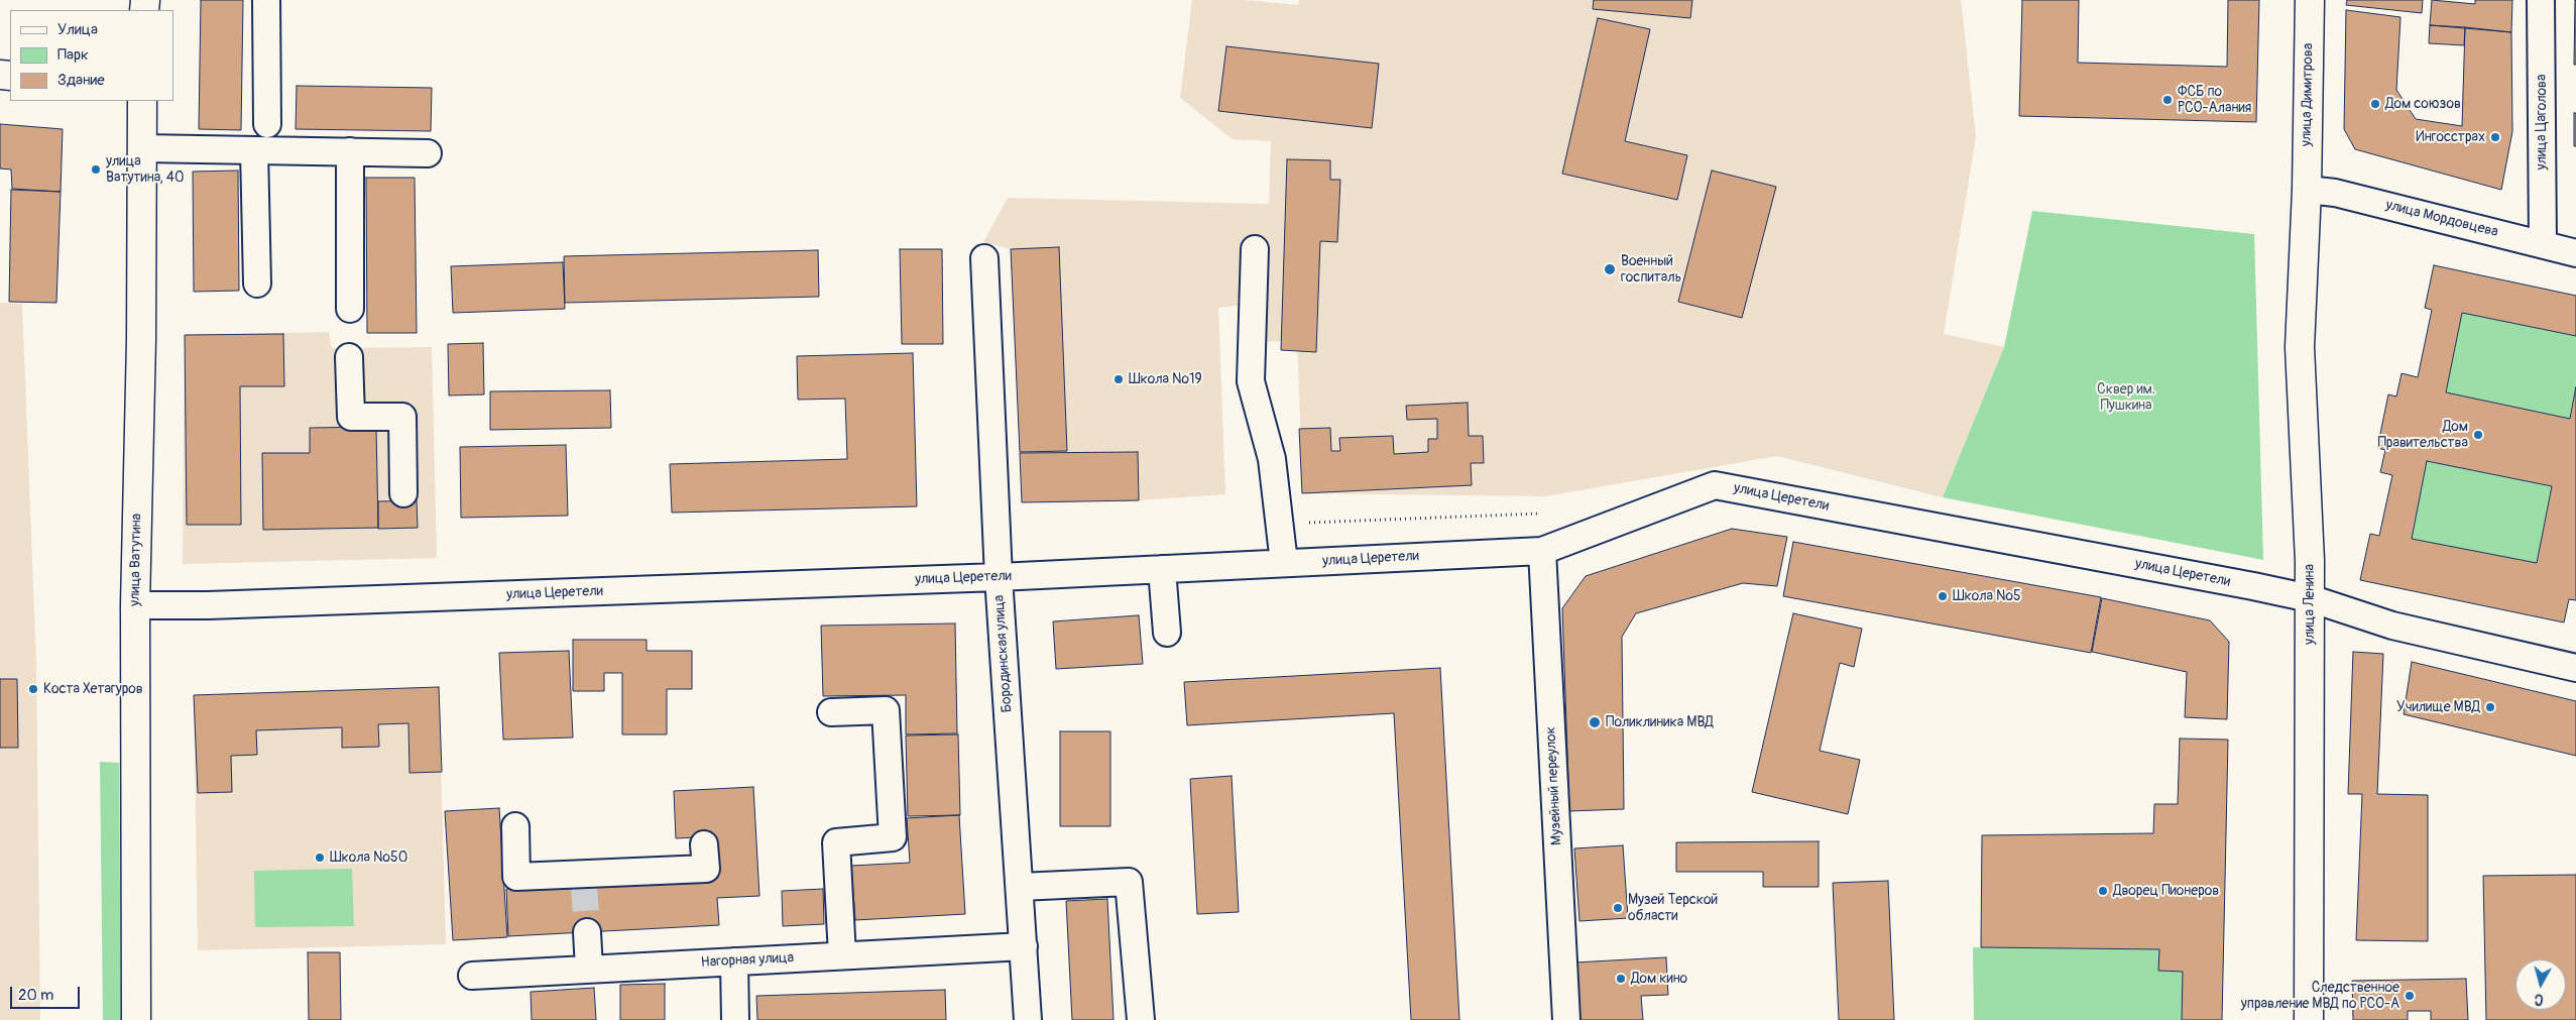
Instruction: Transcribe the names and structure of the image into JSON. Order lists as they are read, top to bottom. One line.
{"streets":{"main road":["улица Димитрова","улица Ватутина","улица Ленина"],"street":["улица Цаголова","улица Мордовцева","улица Церетели","Бородинская улица","Музейный переулок","Нагорная улица"]},"crossings":[["улица Димитрова","улица Мордовцева"],["улица Димитрова","улица Ленина"],["улица Цаголова","улица Мордовцева"],["улица Мордовцева","улица Ленина"],["улица Церетели","улица Ватутина"],["улица Церетели","улица Ленина"],["улица Церетели","Бородинская улица"],["улица Церетели","Музейный переулок"],["Бородинская улица","Нагорная улица"]],"parks":["Сквер им. Пушкина"],"places":["ФСБ по РСО-Алания","Дом союзов","Ингосстрах","улица Ватутина, 40","Военный госпиталь","Школа №19","Дом Правительства","Школа №5","Коста Хетагуров","Училище МВД","Поликлиника МВД","Школа №50","Дворец Пионеров","Музей Терской области","Дом кино","Следственное управление МВД по РСО-А"],"legend":["Улица","Парк","Здание"],"scale_bar":"20 m","north":"bottom"}
